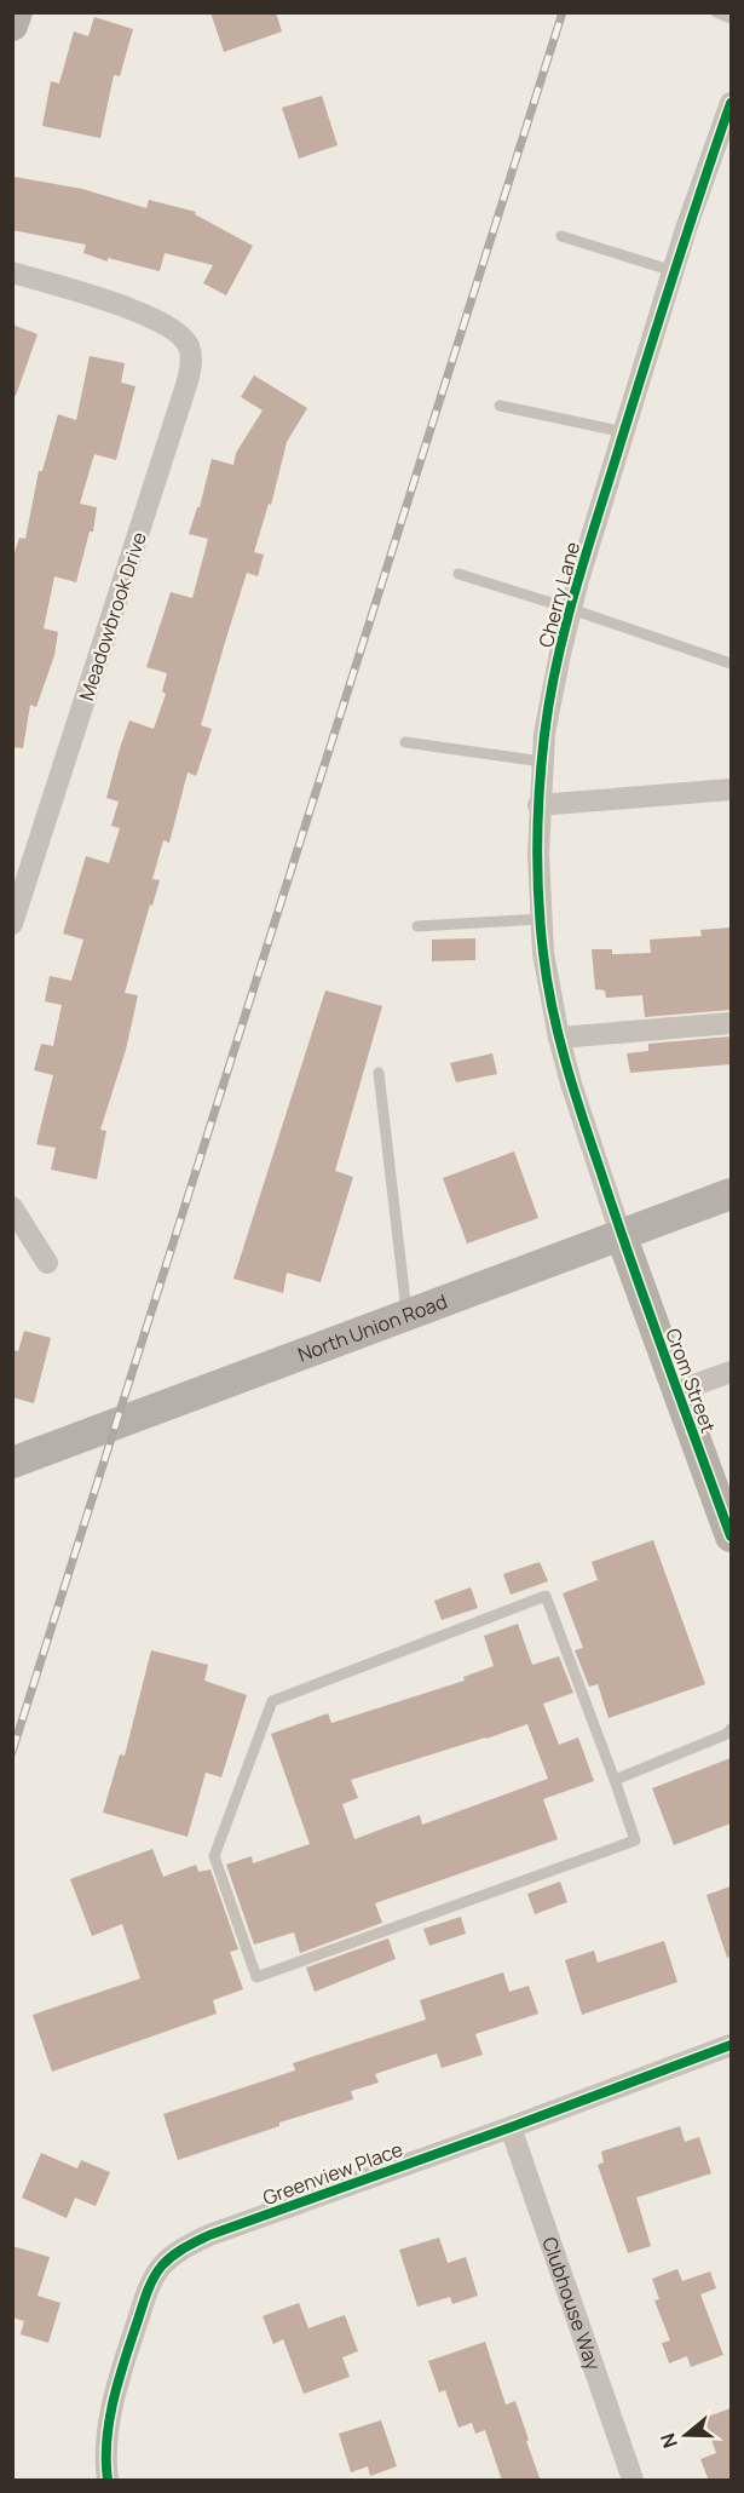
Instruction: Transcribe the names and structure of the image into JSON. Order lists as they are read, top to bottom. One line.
{"streets":{"street":["Cherry Lane","Meadowbrook Drive","North Union Road","Crom Street","Greenview Place","Clubhouse Way"]},"crossings":[["Cherry Lane","North Union Road"],["Cherry Lane","Crom Street"],["North Union Road","Crom Street"],["Greenview Place","Clubhouse Way"]],"north":"left"}
